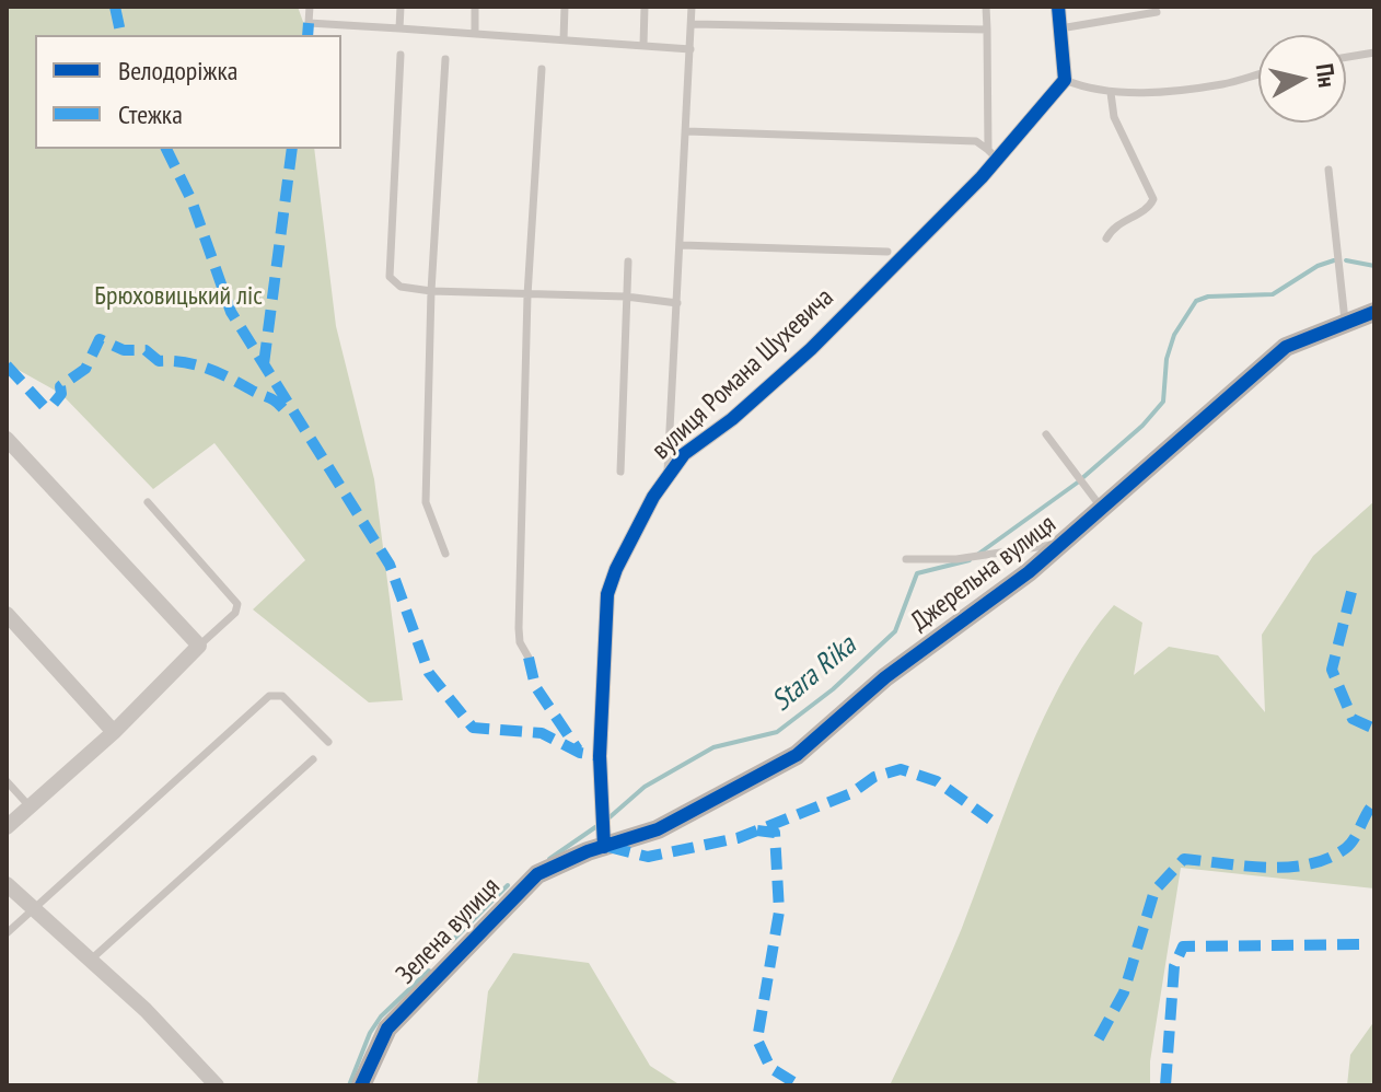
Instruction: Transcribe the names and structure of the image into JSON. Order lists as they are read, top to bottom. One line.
{"streets":{"street":["вулиця Романа Шухевича","Джерельна вулиця","Зелена вулиця"]},"crossings":[["вулиця Романа Шухевича","Джерельна вулиця"],["вулиця Романа Шухевича","Зелена вулиця"],["Джерельна вулиця","Зелена вулиця"]],"water":["Stara Rika"],"parks":["Брюховицький ліс"],"legend":["Велодоріжка","Стежка"],"north":"right"}
